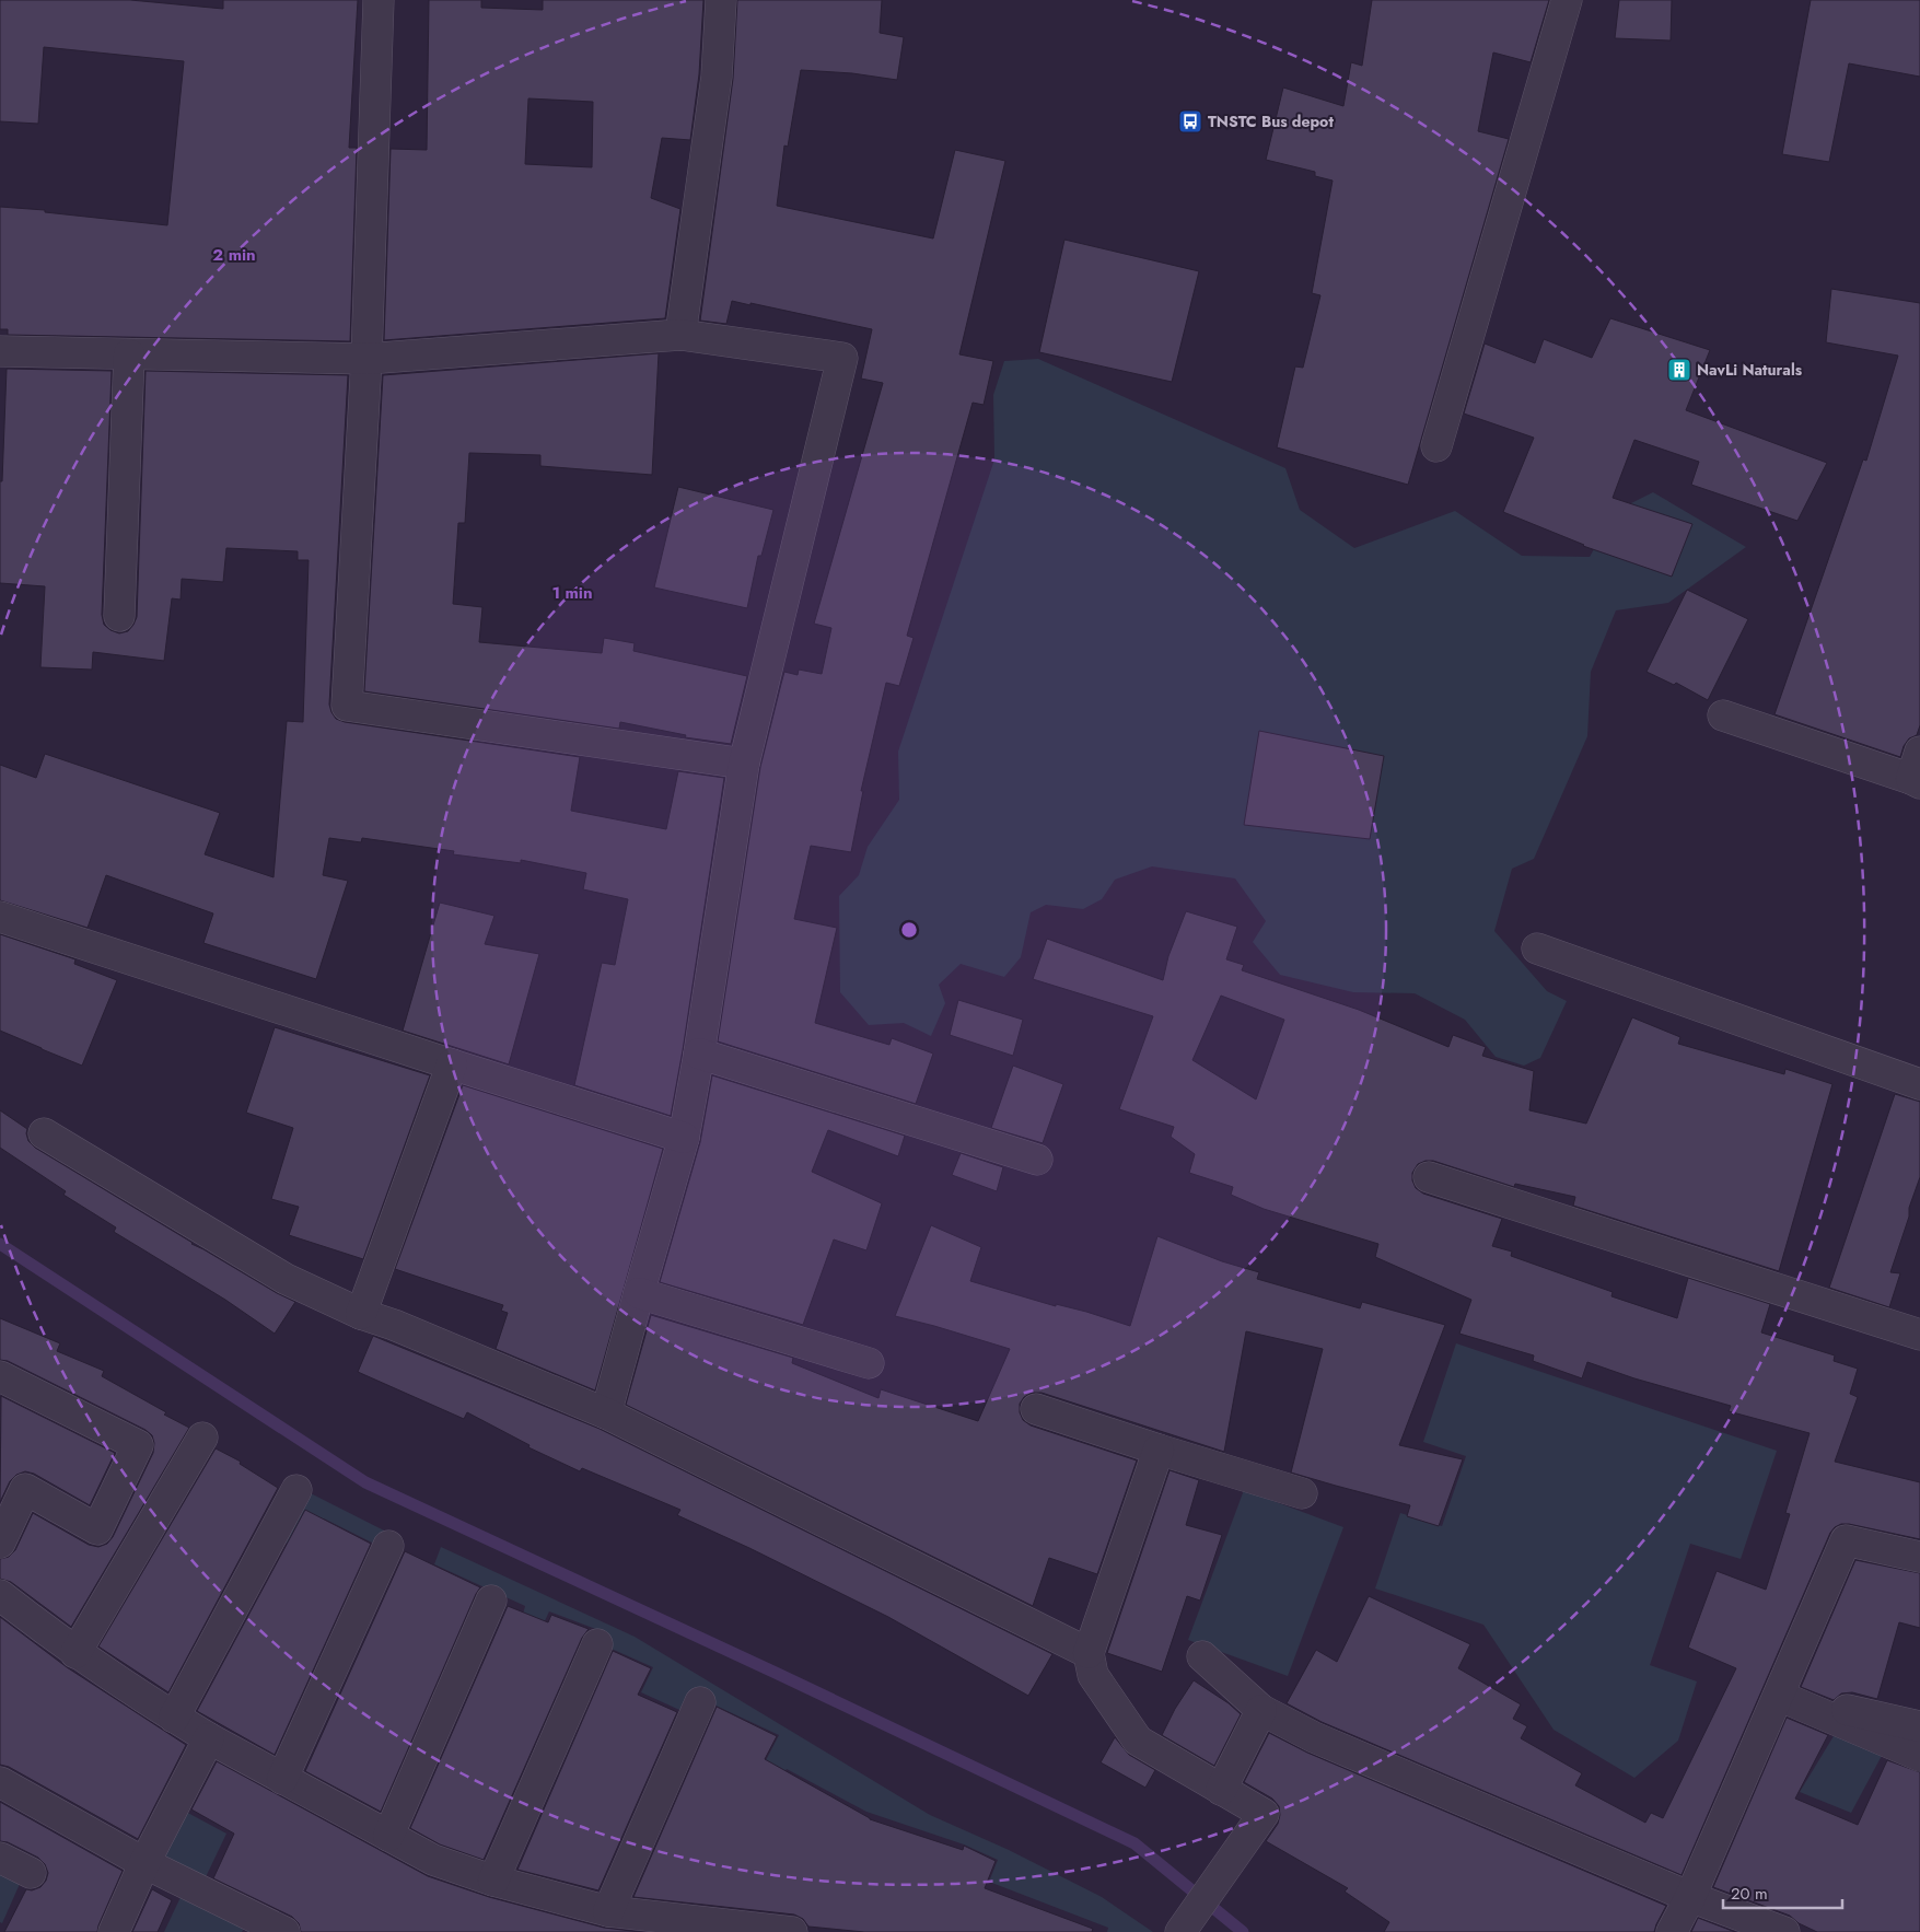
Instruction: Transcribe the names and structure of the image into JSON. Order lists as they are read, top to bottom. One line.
{"places":{"bus stop":["TNSTC Bus depot"],"building":["NavLi Naturals"]},"scale_bar":"20 m","rings":["2 min","1 min"]}
